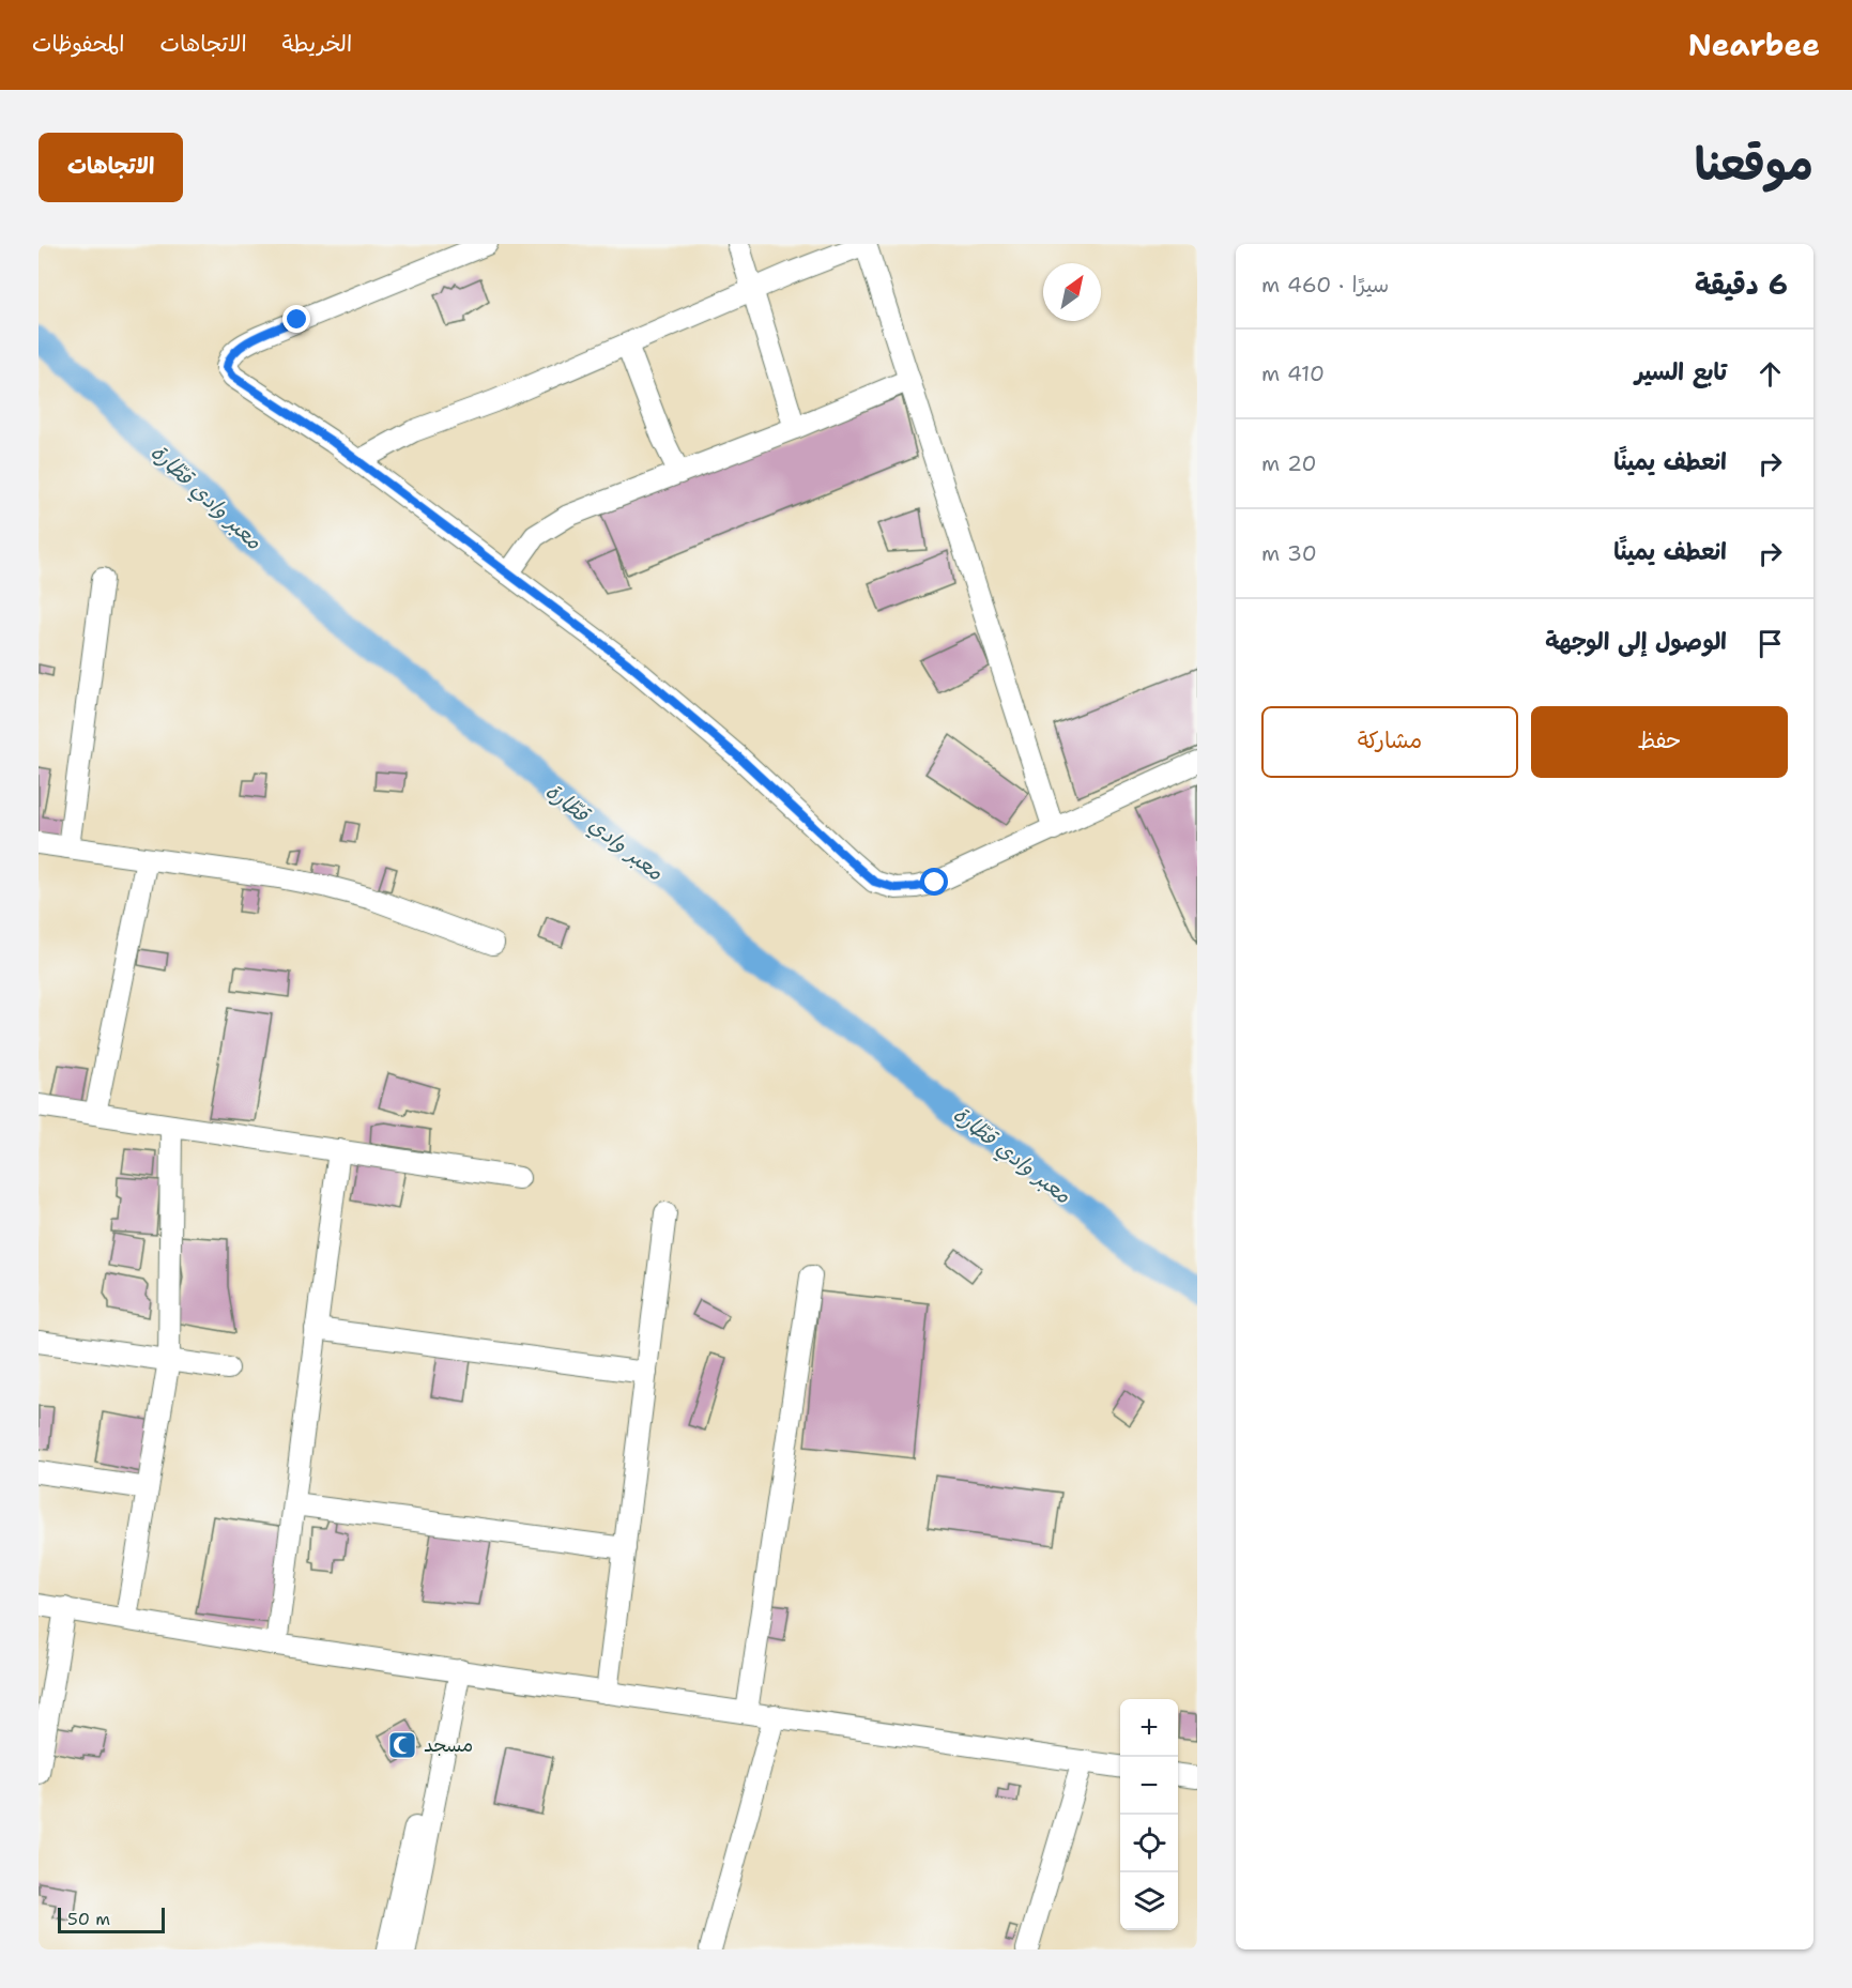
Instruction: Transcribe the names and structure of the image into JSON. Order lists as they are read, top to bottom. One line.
{"water":["معبر وادي قطّارة"],"places":{"mosque":["مسجد"]},"scale_bar":"50 m","north":"top right","page":{"header":"Nearbee","nav":["الخريطة","الاتجاهات","المحفوظات"],"title":"موقعنا","buttons":["الاتجاهات",["حفظ","مشاركة"]],"heading":["6 دقيقة","سيرًا · 460 m"],"list":[["تابع السير","410 m"],["انعطف يمينًا","20 m"],["انعطف يمينًا","30 m"],"الوصول إلى الوجهة"],"map_buttons":["+","−"],"scale":"50 m"}}
